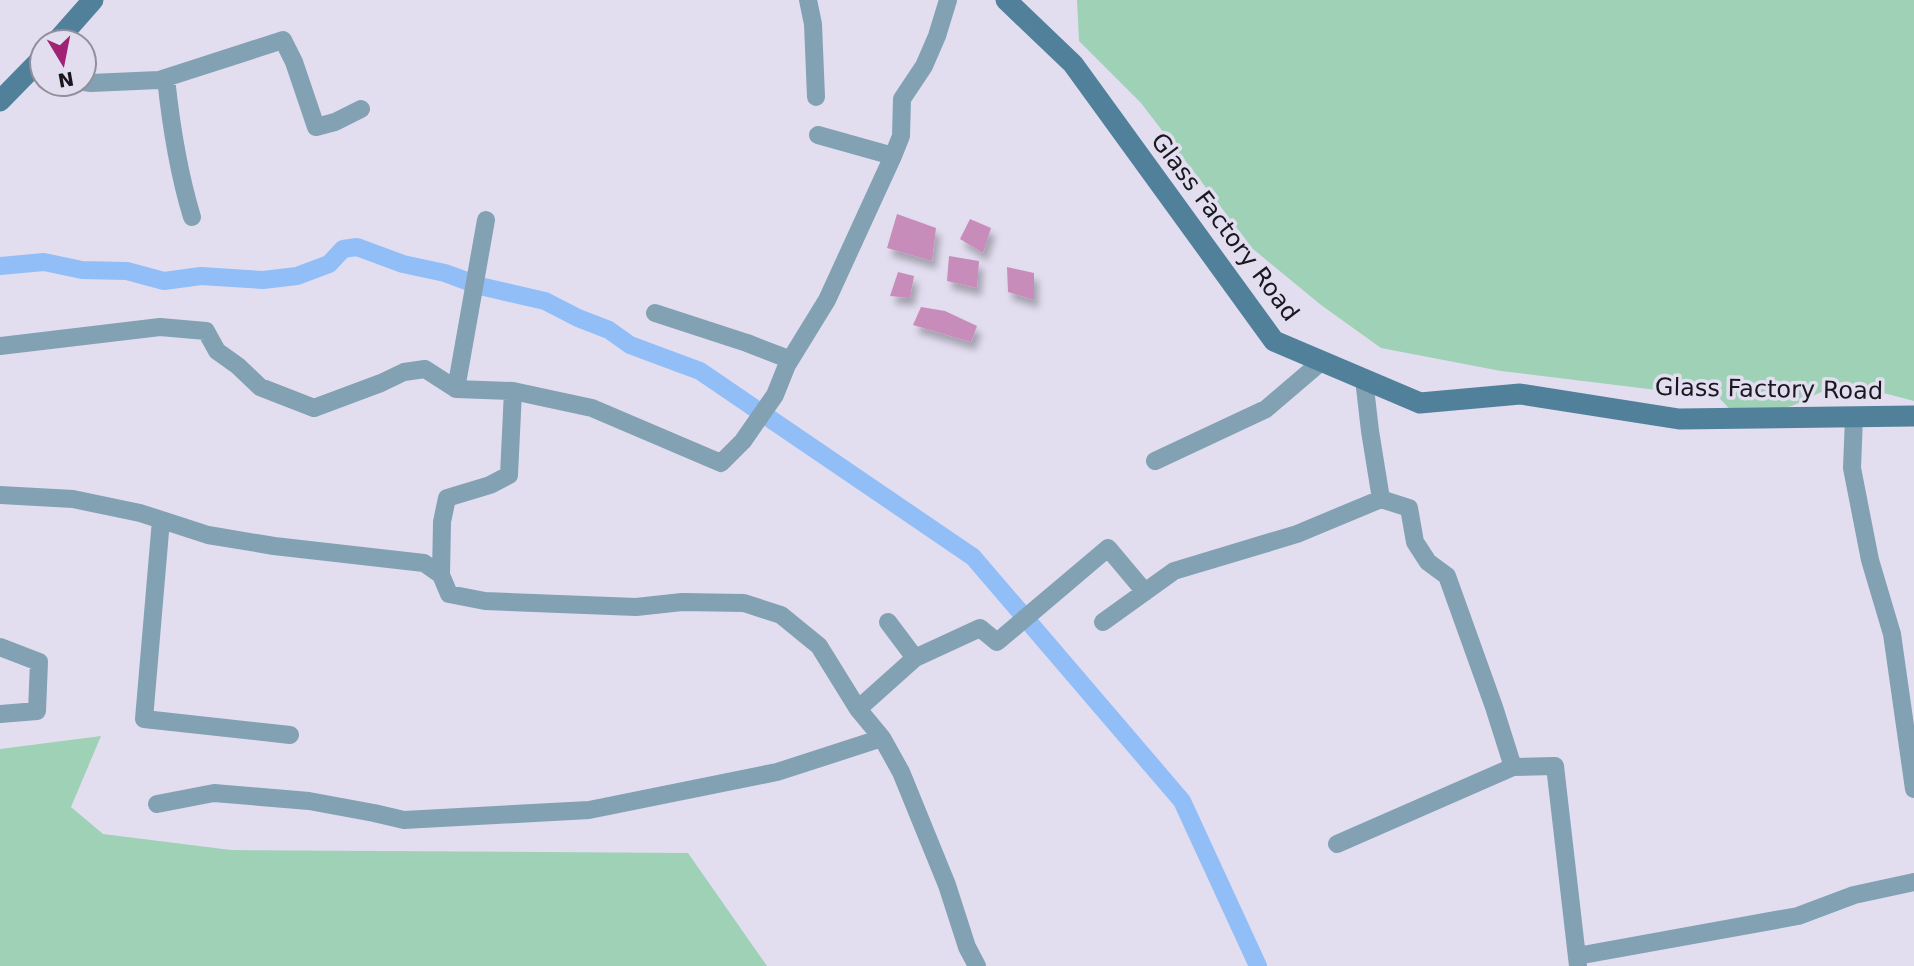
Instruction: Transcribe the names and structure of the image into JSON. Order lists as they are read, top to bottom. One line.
{"streets":{"main road":["Glass Factory Road"]},"north":"bottom"}
